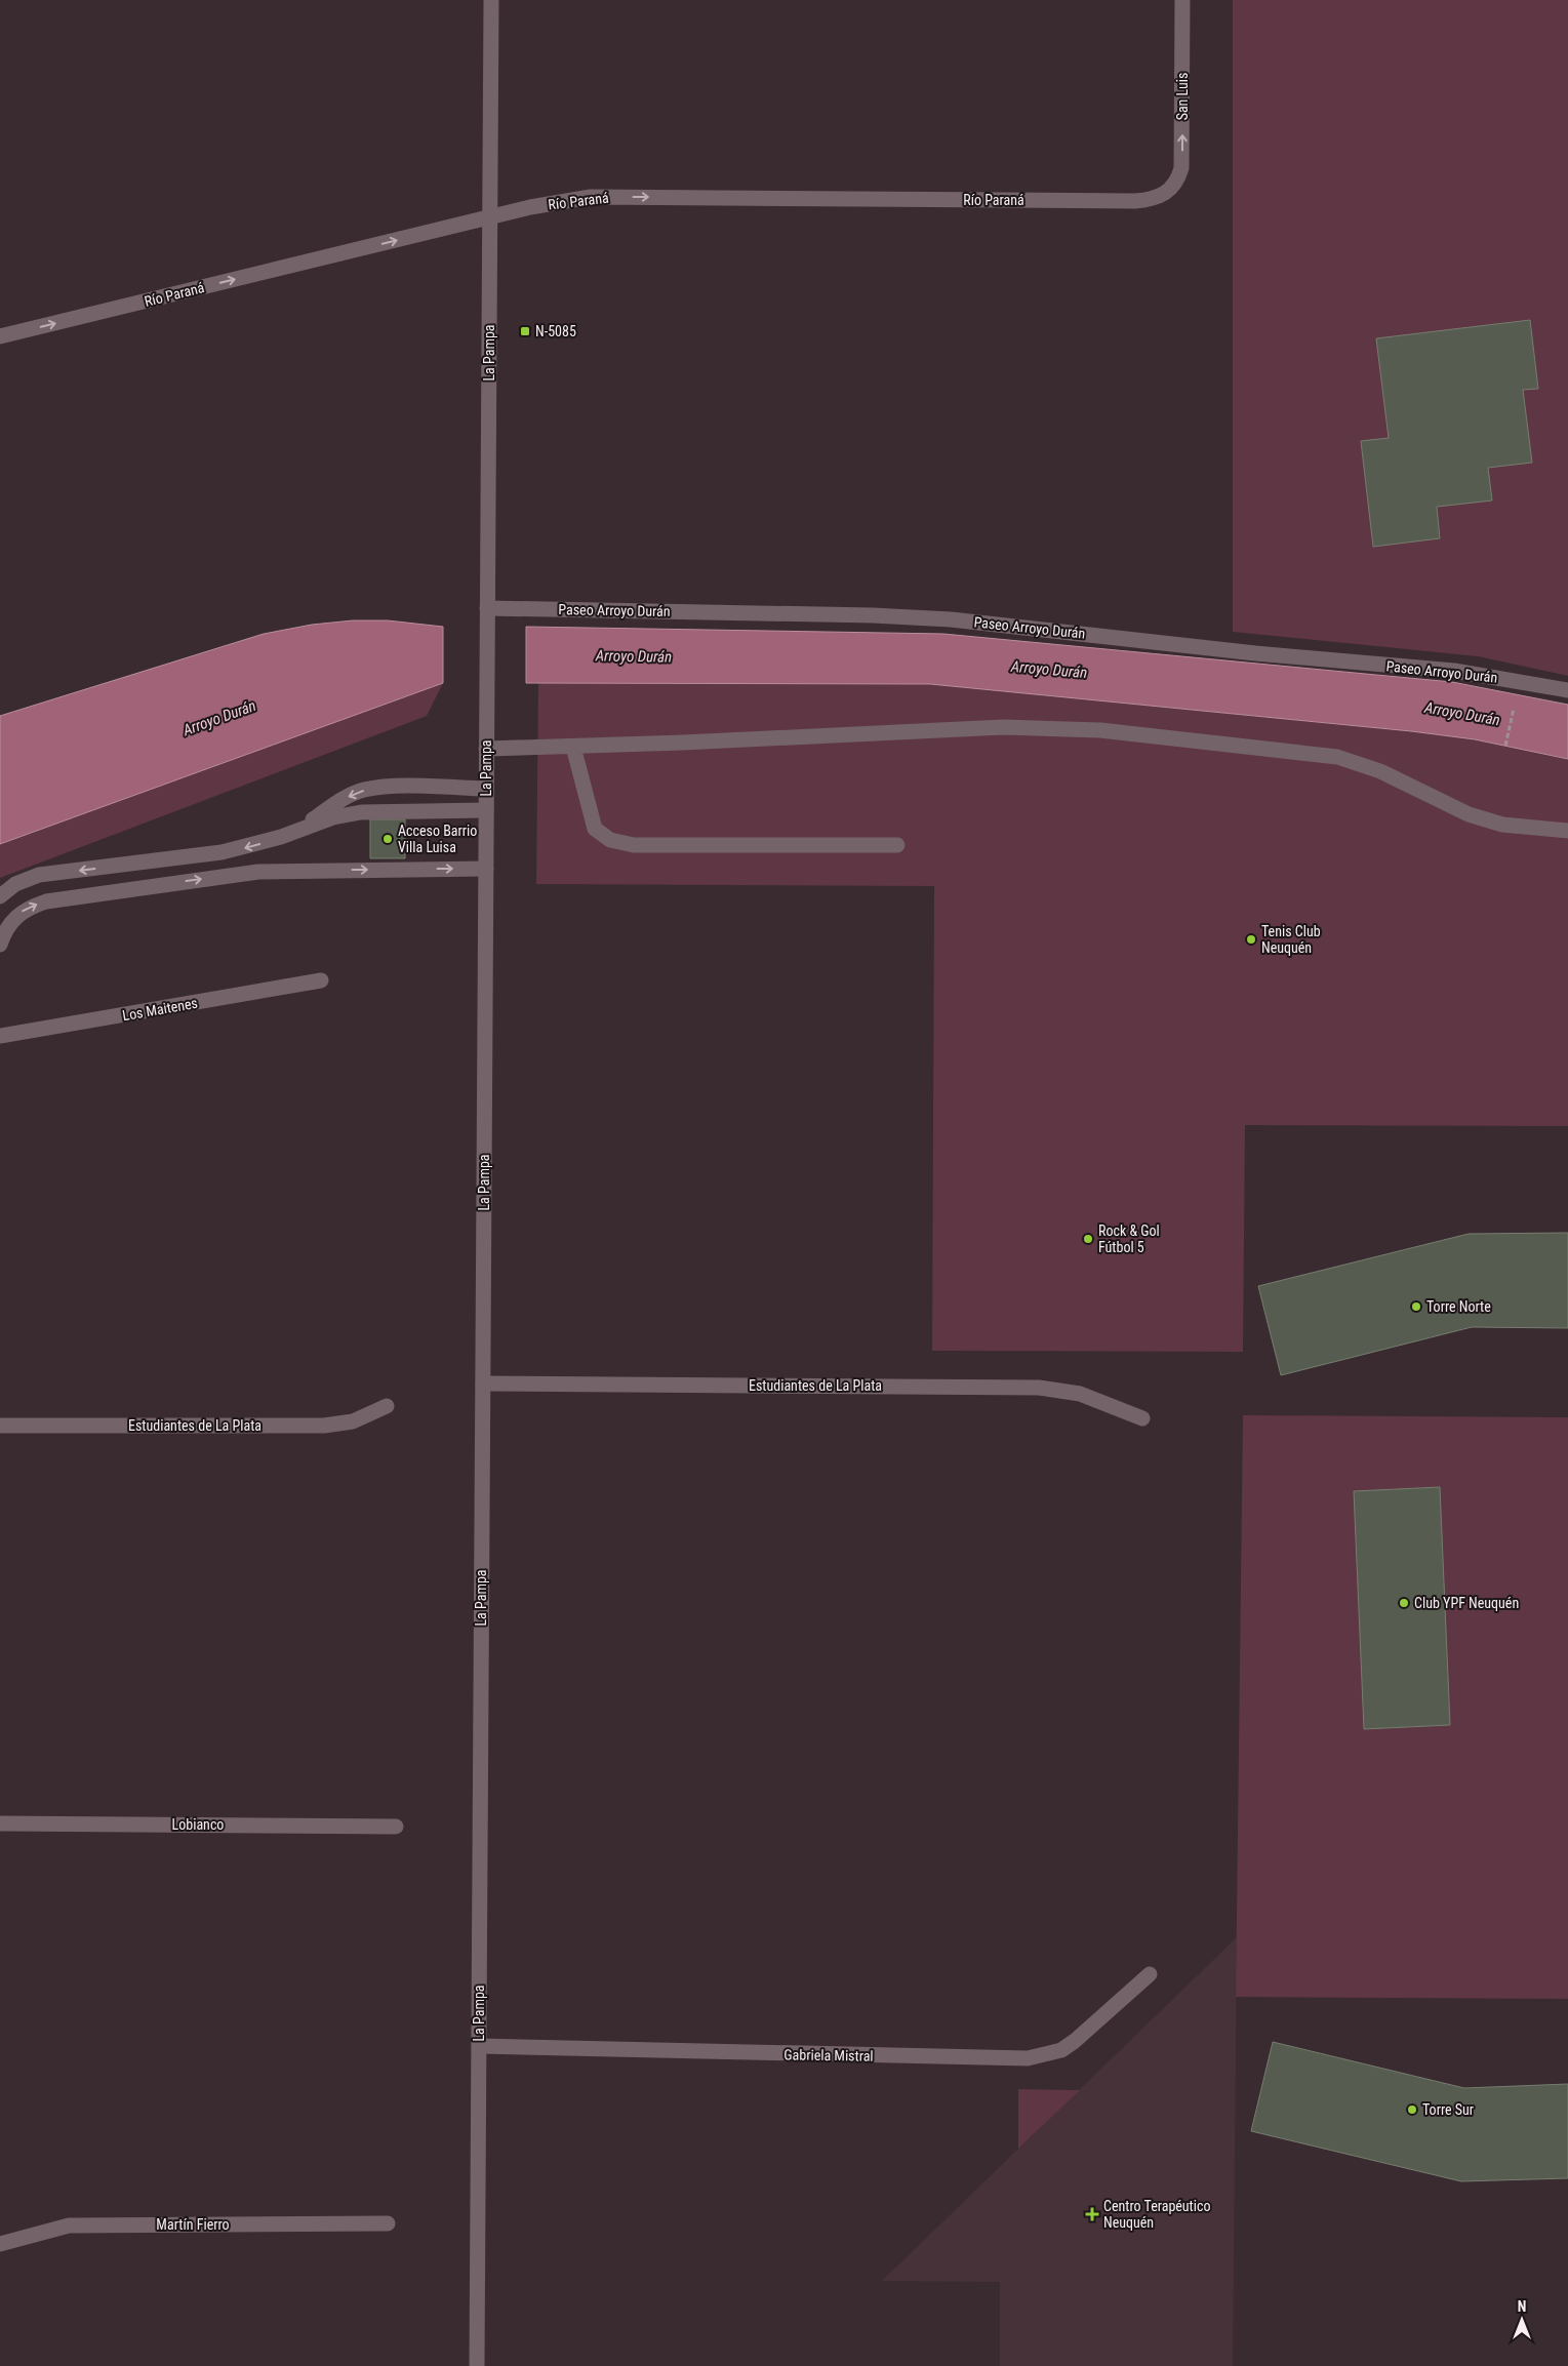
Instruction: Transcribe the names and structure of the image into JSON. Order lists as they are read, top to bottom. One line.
{"streets":{"street":["San Luis","Río Paraná","La Pampa","Paseo Arroyo Durán","Los Maitenes","Estudiantes de La Plata","Lobianco","Gabriela Mistral","Martín Fierro"]},"crossings":[["San Luis","Río Paraná"],["Río Paraná","La Pampa"],["La Pampa","Paseo Arroyo Durán"],["La Pampa","Estudiantes de La Plata"],["La Pampa","Gabriela Mistral"]],"one_way":["San Luis","Río Paraná"],"water":["Arroyo Durán"],"places":{"transit":["N-5085"],"other":["Acceso Barrio Villa Luisa","Tenis Club Neuquén","Rock & Gol Fútbol 5","Torre Norte","Club YPF Neuquén","Torre Sur"],"health":["Centro Terapéutico Neuquén"]},"north":"top"}
